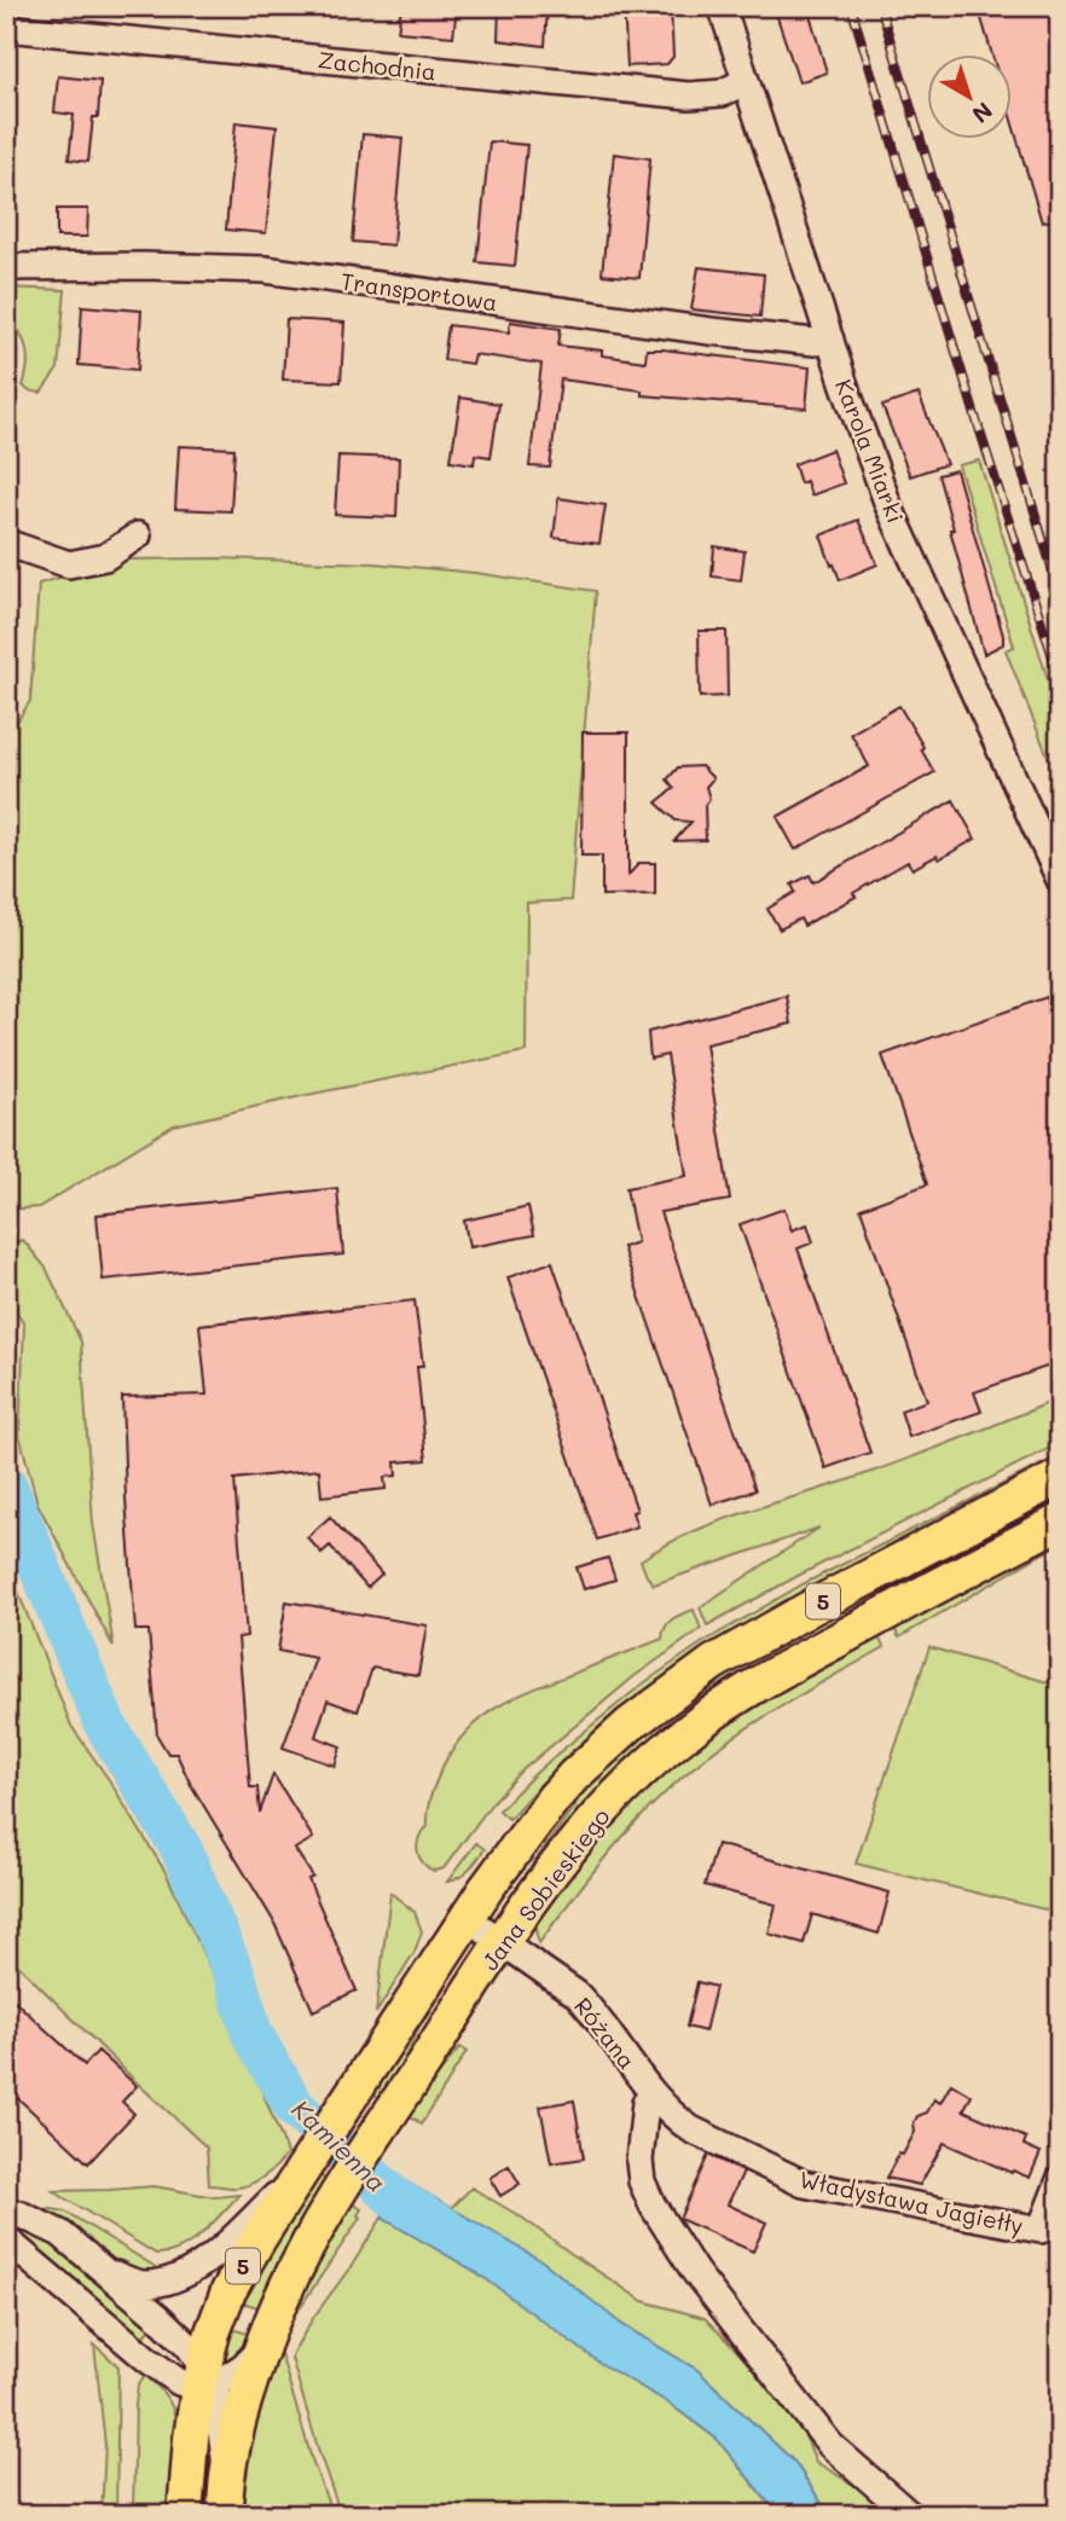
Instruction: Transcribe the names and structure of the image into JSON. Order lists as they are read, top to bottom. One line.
{"streets":{"main road":["5","Jana Sobieskiego"],"street":["Zachodnia","Transportowa","Karola Miarki","Różana","Władysława Jagiełły"]},"crossings":[["Zachodnia","Karola Miarki"],["Transportowa","Karola Miarki"],["5","Jana Sobieskiego"],["Jana Sobieskiego","Różana"],["Różana","Władysława Jagiełły"]],"water":["Kamienna"],"north":"bottom right"}
